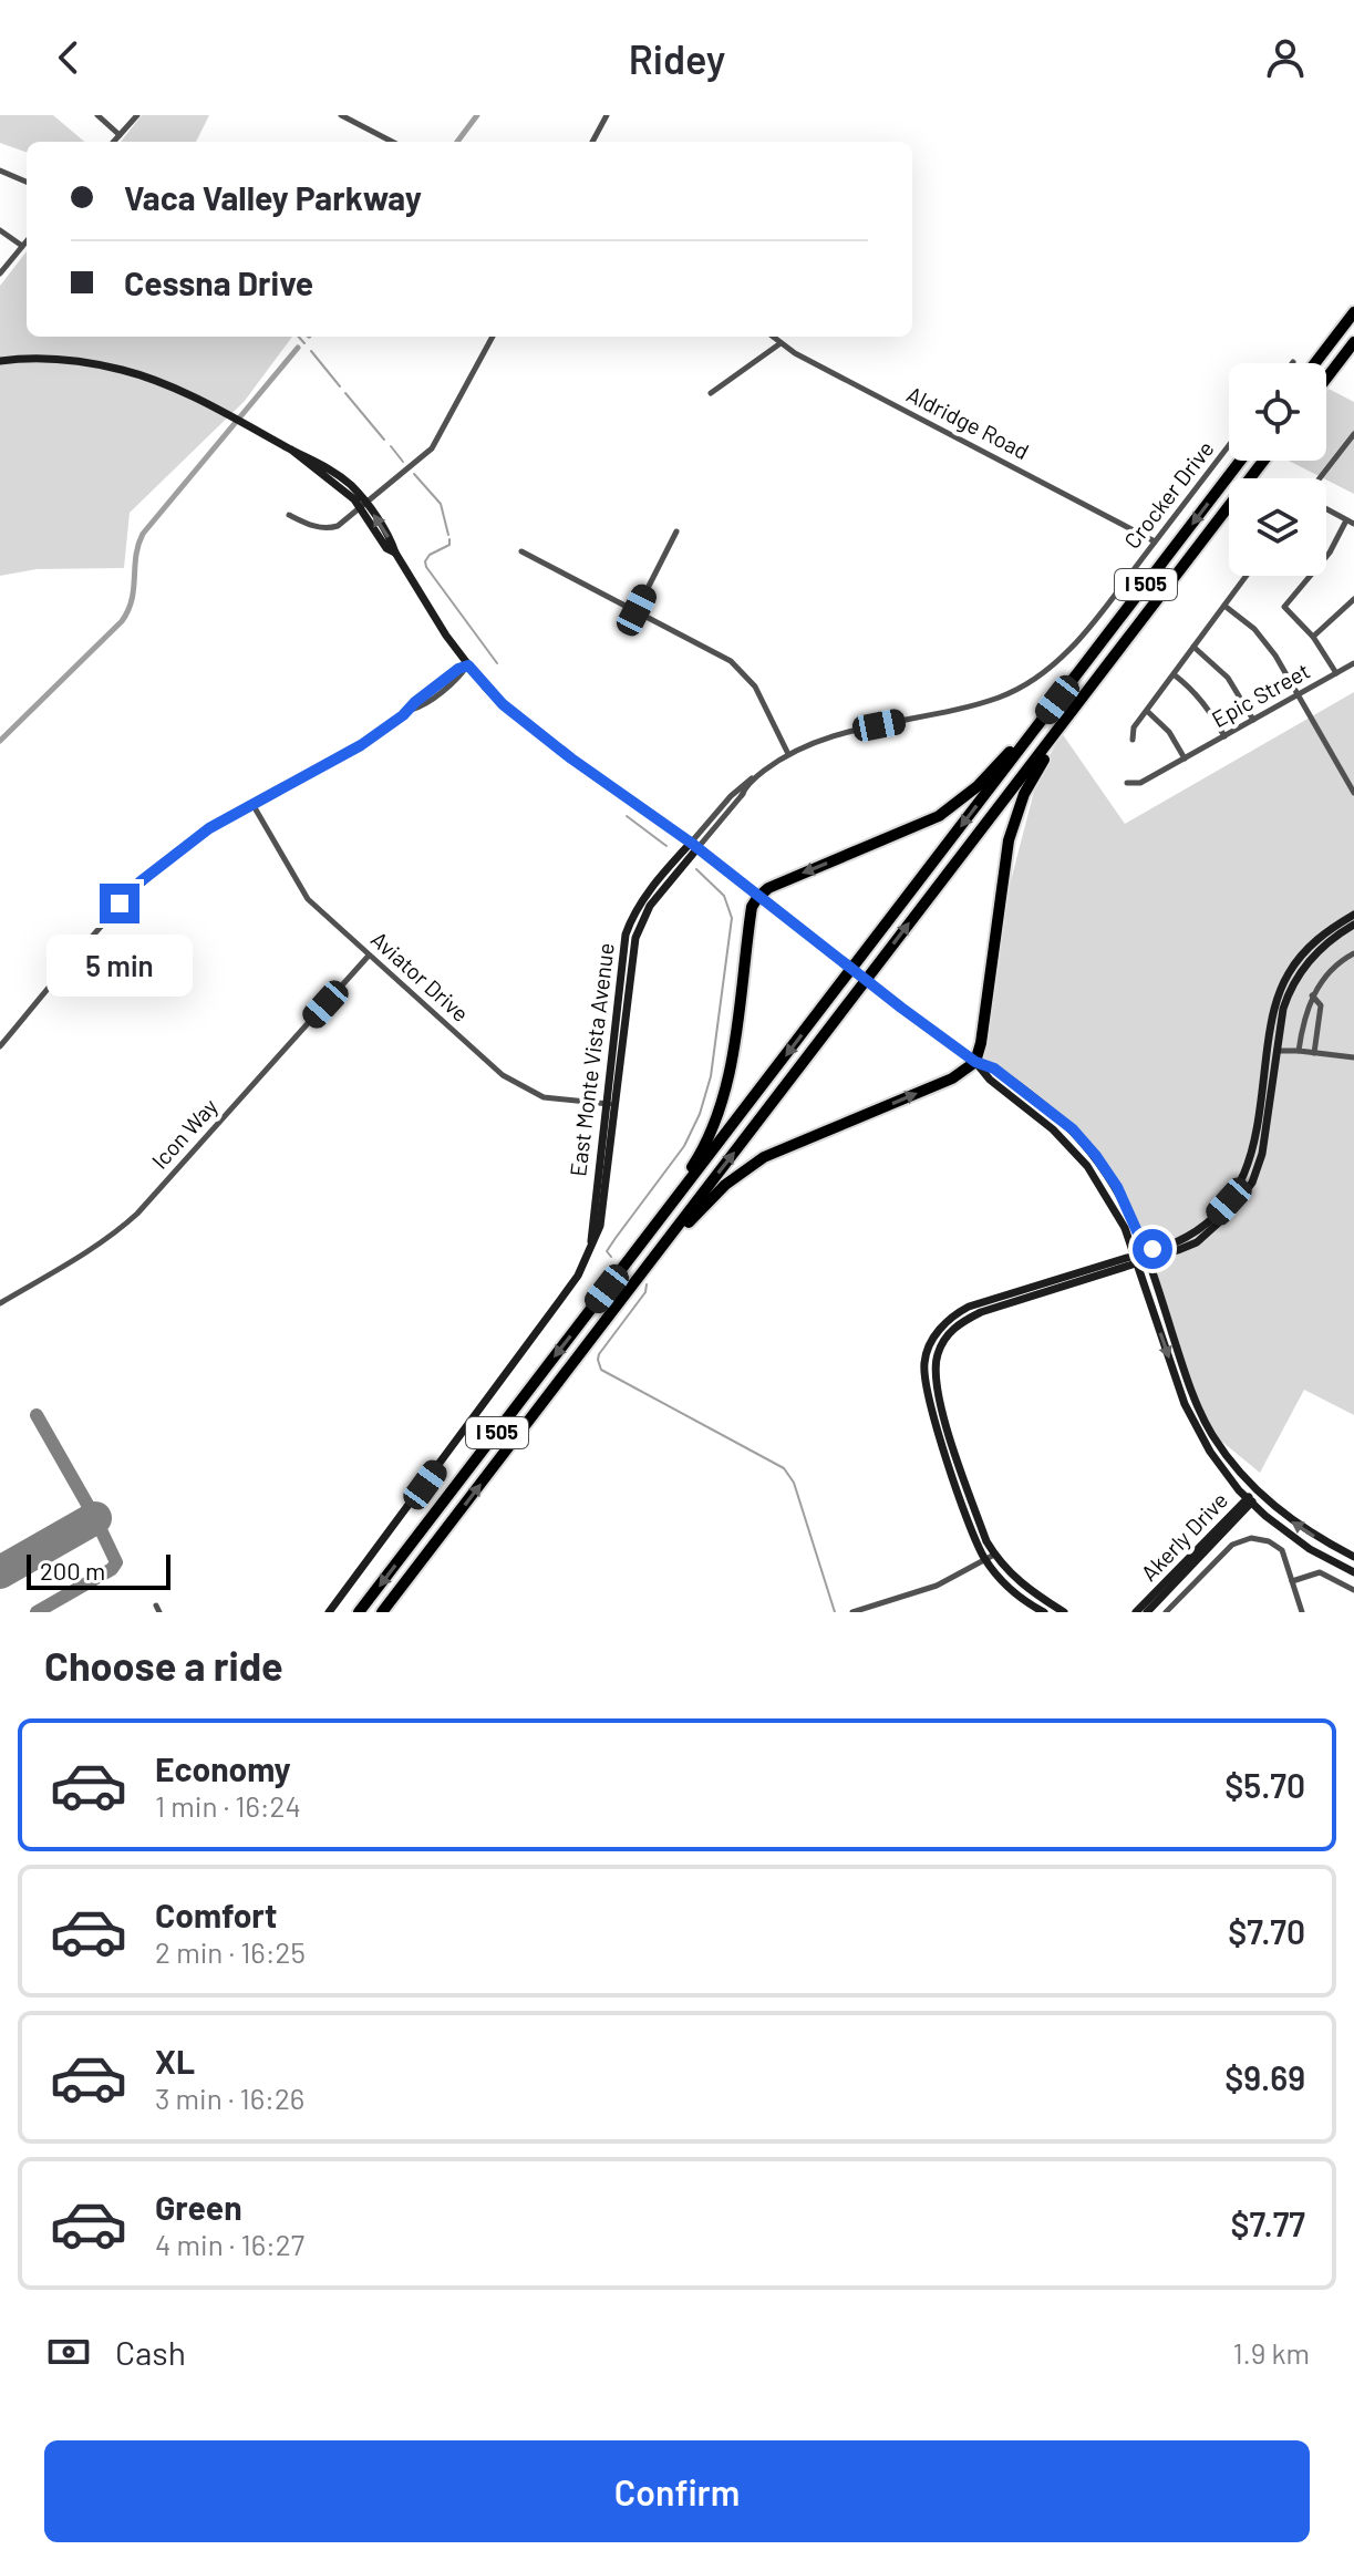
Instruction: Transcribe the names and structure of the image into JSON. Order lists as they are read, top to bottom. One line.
{"streets":{"highway":["I 505"],"street":["Aldridge Road","Crocker Drive","Epic Street","Aviator Drive","East Monte Vista Avenue","Icon Way","Akerly Drive"]},"crossings":[["Aldridge Road","Crocker Drive"],["Crocker Drive","East Monte Vista Avenue"],["Aviator Drive","East Monte Vista Avenue"],["Aviator Drive","Icon Way"]],"scale_bar":"200 m","page":{"header":"Ridey","banner":["Vaca Valley Parkway","Cessna Drive"],"bubble":"5 min","scale":"200 m","heading":"Choose a ride","list":[{"name":"Economy","note":"1 min · 16:24","value":"$5.70"},{"name":"Comfort","note":"2 min · 16:25","value":"$7.70"},{"name":"XL","note":"3 min · 16:26","value":"$9.69"},{"name":"Green","note":"4 min · 16:27","value":"$7.77"}],"pay":["Cash","1.9 km"],"buttons":"Confirm"}}
